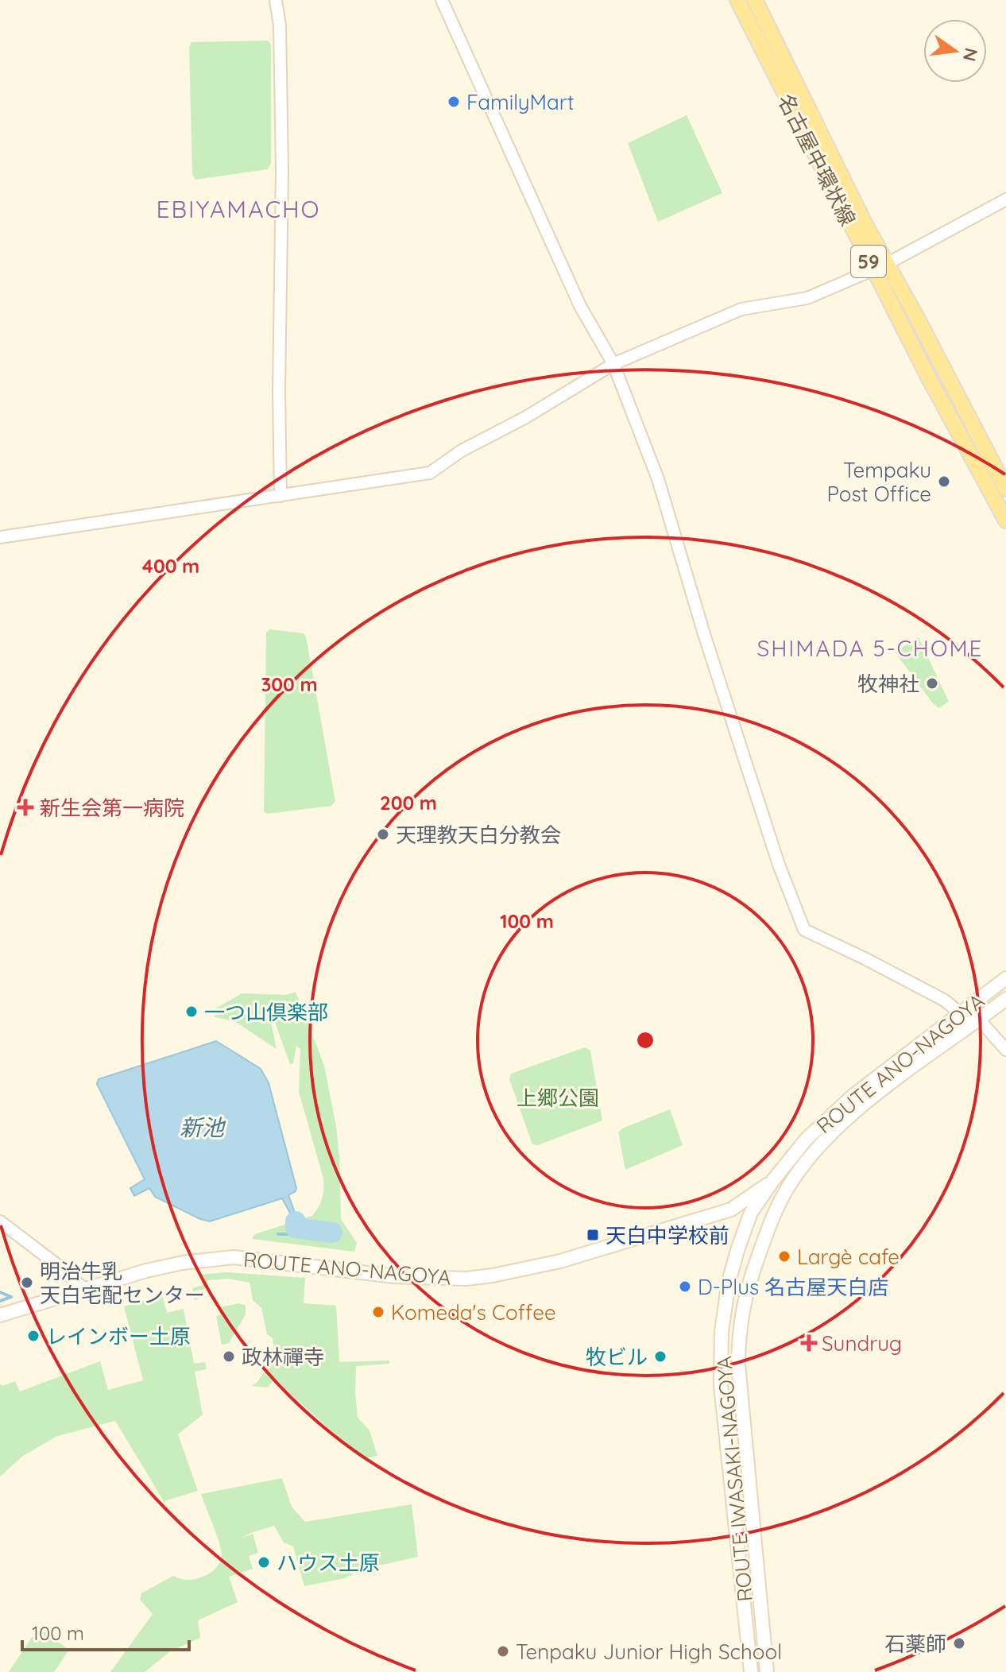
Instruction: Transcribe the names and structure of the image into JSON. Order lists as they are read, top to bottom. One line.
{"streets":{"main road":["名古屋中環状線","59","ROUTE ANO-NAGOYA","ROUTE IWASAKI-NAGOYA"]},"crossings":[["ROUTE ANO-NAGOYA","ROUTE IWASAKI-NAGOYA"]],"districts":["EBIYAMACHO","SHIMADA 5-CHOME"],"water":["新池"],"parks":["上郷公園"],"places":{"other":["FamilyMart","Tempaku Post Office","牧神社","天理教天白分教会","一つ山倶楽部","Largè cafe","明治牛乳 天白宅配センター","D-Plus 名古屋天白店","Komeda's Coffee","レインボー土原","政林禪寺","牧ビル","ハウス土原","石薬師","Tenpaku Junior High School"],"health":["新生会第一病院","Sundrug"],"transit":["天白中学校前"]},"scale_bar":"100 m","north":"right","rings":["400 m","300 m","200 m","100 m"]}
